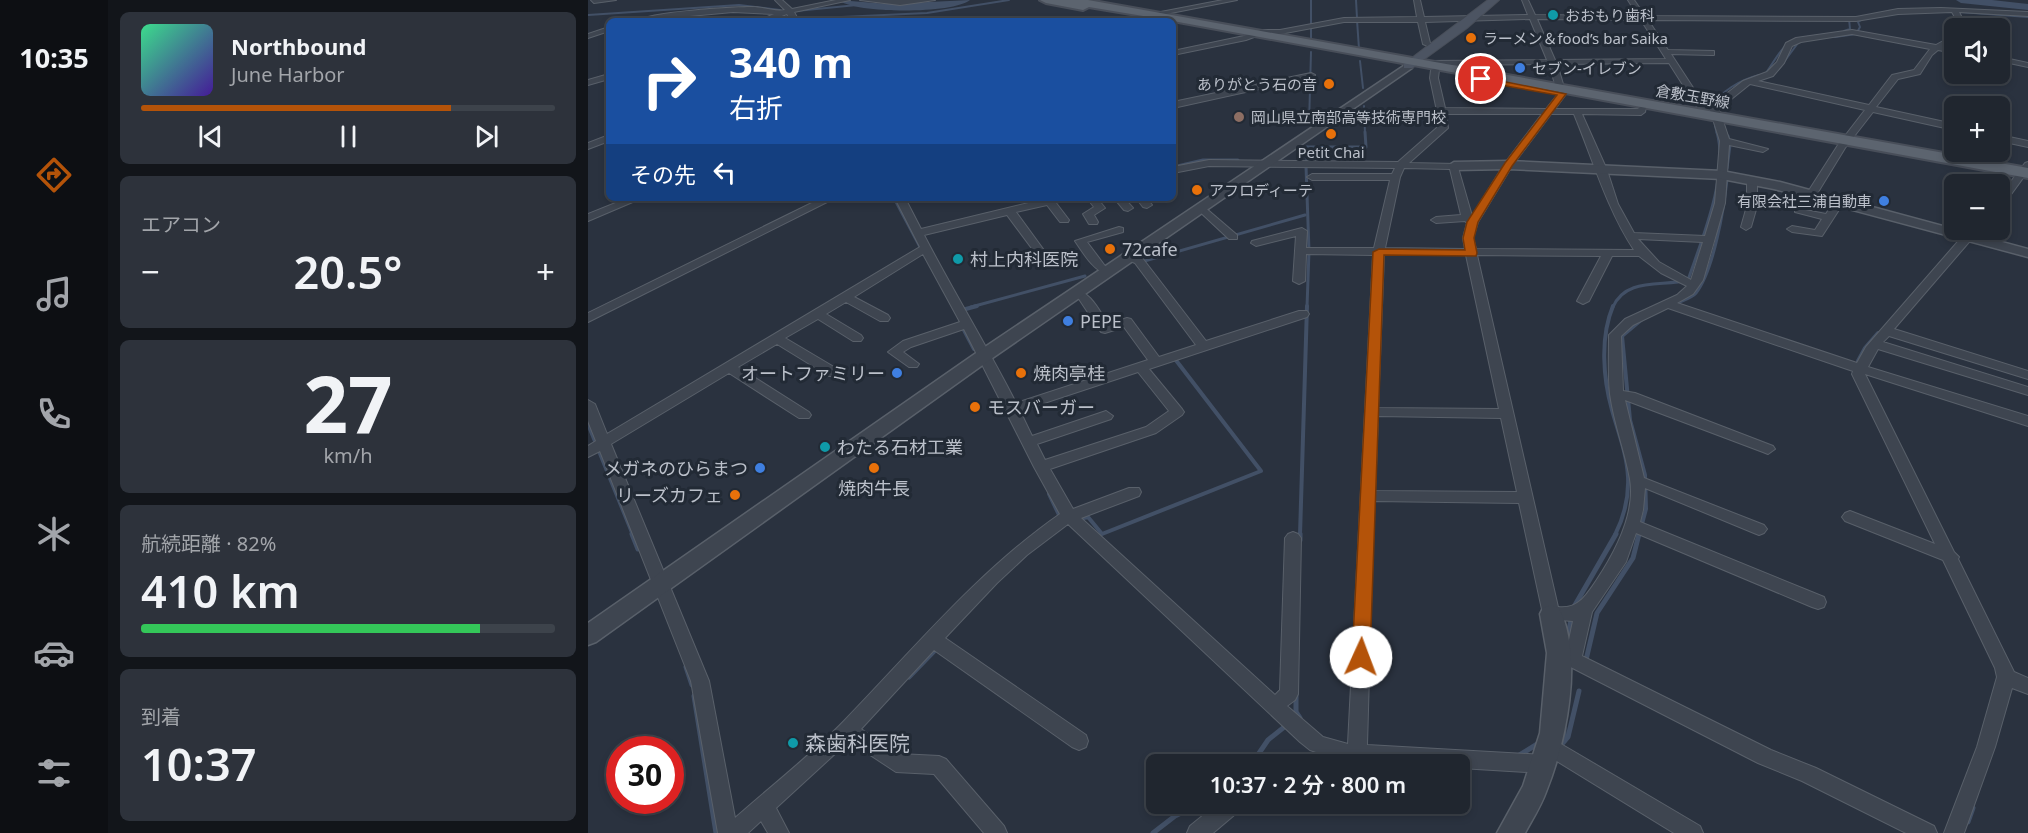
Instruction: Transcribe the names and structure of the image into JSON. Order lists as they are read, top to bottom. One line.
{"streets":{"main road":["倉敷玉野線"]},"places":["おおもり歯科","ラーメン＆food’s bar Saika","セブン-イレブン","ありがとう石の音","岡山県立南部高等技術専門校","Petit Chai","アフロディーテ","有限会社三浦自動車","72cafe","村上内科医院","PEPE","オートファミリー","焼肉亭桂","モスバーガー","わたる石材工業","メガネのひらまつ","焼肉牛長","リーズカフェ","森歯科医院"],"page":{"tabs":"10:35","map_buttons":["+","−"],"turn":["340 m","右折"],"song":["Northbound","June Harbor"],"then":"その先","tile":["エアコン",["27","km/h"],["航続距離 · 82%","410 km"],["到着","10:37"]],"heat":["−","20.5°","+"],"limit":"30","trip":"10:37 · 2 分 · 800 m"}}
